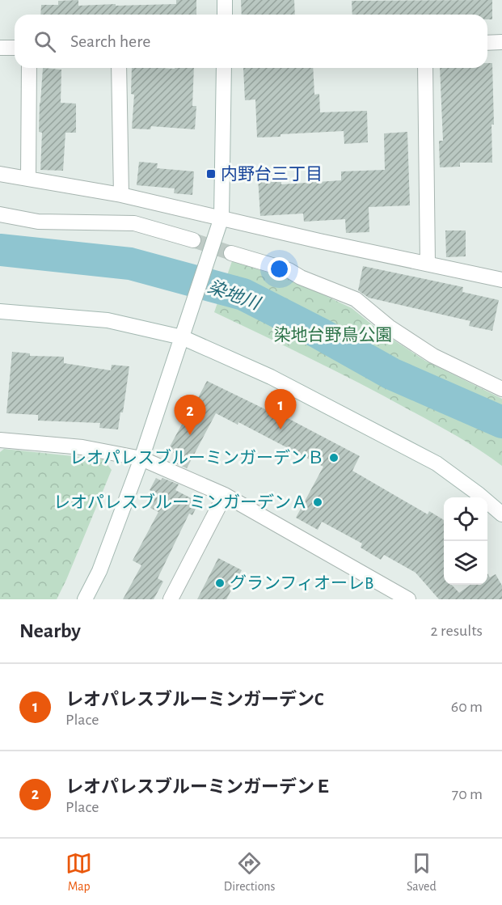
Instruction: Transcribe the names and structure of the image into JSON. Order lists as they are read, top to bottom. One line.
{"water":["染地川"],"parks":["染地台野鳥公園"],"places":{"transit":["内野台三丁目"],"other":["レオパレスブルーミンガーデンＢ","レオパレスブルーミンガーデンＡ","グランフィオーレB"]},"page":{"search":"Search here","pins":["1","2"],"heading":["Nearby","2 results"],"list":[{"mark":"1","name":"レオパレスブルーミンガーデンC","note":"Place","value":"60 m"},{"mark":"2","name":"レオパレスブルーミンガーデンＥ","note":"Place","value":"70 m"}],"nav":["Map","Directions","Saved"]}}
